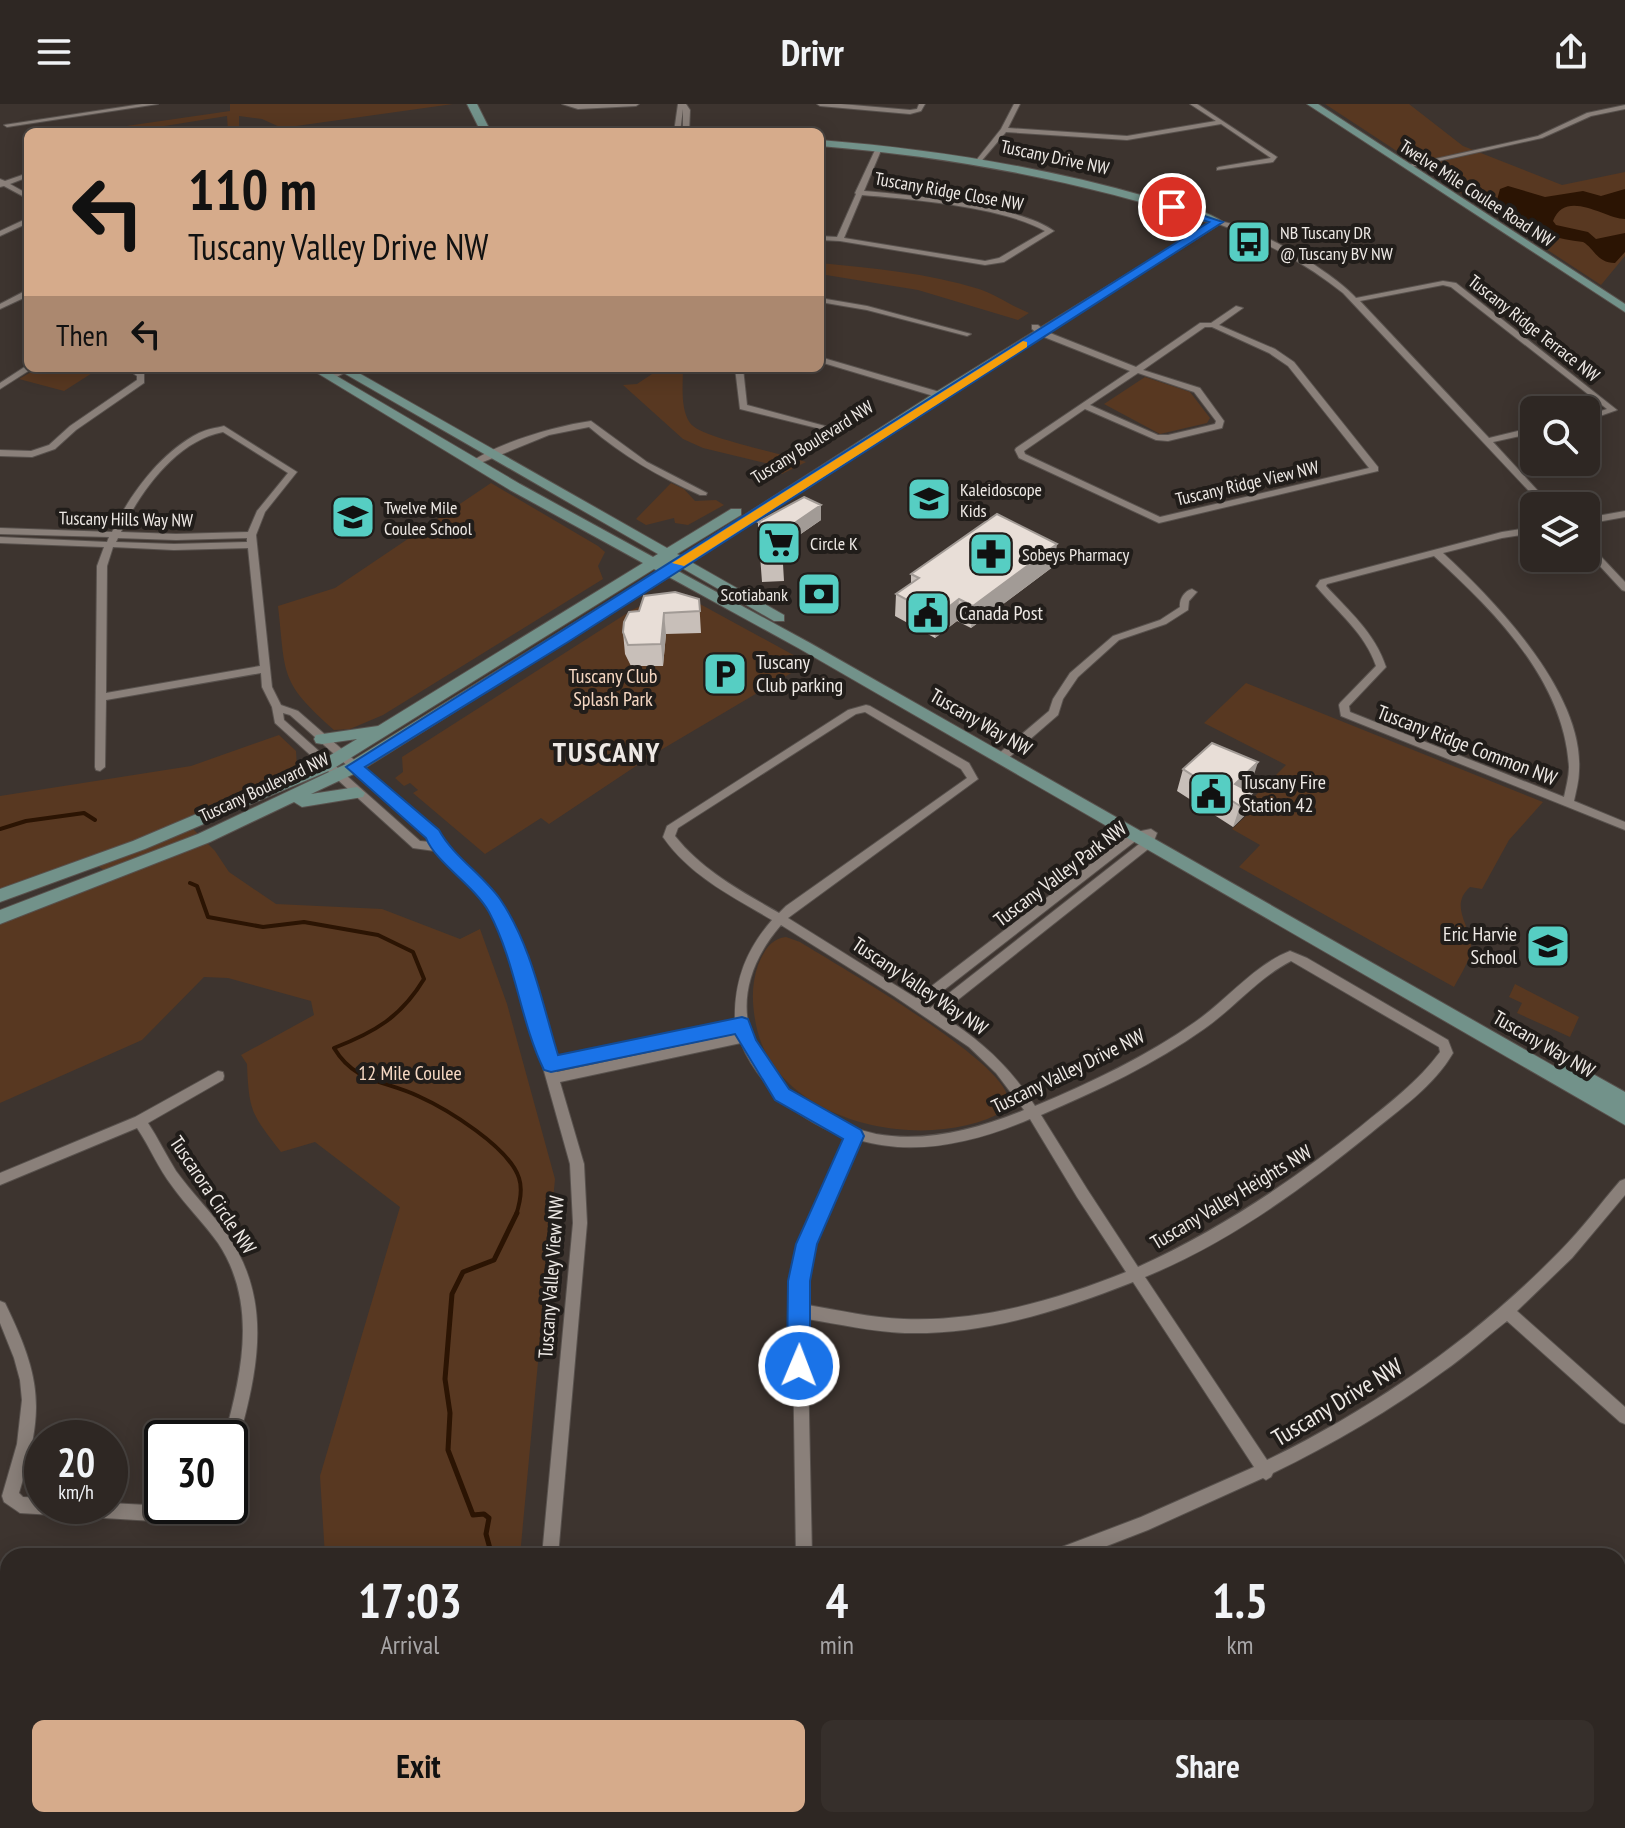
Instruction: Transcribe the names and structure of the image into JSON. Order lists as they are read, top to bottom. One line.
{"streets":{"street":["Tuscany Drive NW","Tuscany Ridge Close NW","Twelve Mile Coulee Road NW","Tuscany Ridge Terrace NW","Tuscany Boulevard NW","Tuscany Ridge View NW","Tuscany Hills Way NW","Tuscany Way NW","Tuscany Ridge Common NW","Tuscany Valley Park NW","Tuscany Valley Way NW","Tuscany Valley Drive NW","Tuscarora Circle NW","Tuscany Valley Heights NW","Tuscany Valley View NW"]},"crossings":[["Tuscany Drive NW","Tuscany Ridge Close NW"],["Tuscany Drive NW","Tuscany Ridge Terrace NW"],["Tuscany Drive NW","Tuscany Boulevard NW"],["Tuscany Drive NW","Tuscany Valley Way NW"],["Tuscany Boulevard NW","Tuscany Way NW"],["Tuscany Boulevard NW","Tuscany Valley View NW"],["Tuscany Hills Way NW","Tuscany Valley View NW"],["Tuscany Way NW","Tuscany Valley Park NW"],["Tuscany Valley Park NW","Tuscany Valley Way NW"],["Tuscany Valley Way NW","Tuscany Valley Drive NW"],["Tuscany Valley Way NW","Tuscany Valley Heights NW"],["Tuscany Valley Drive NW","Tuscany Valley Heights NW"]],"districts":["TUSCANY"],"parks":["Tuscany Club Splash Park","12 Mile Coulee"],"places":{"bus stop":["NB Tuscany DR @ Tuscany BV NW"],"school or university":["Kaleidoscope Kids","Twelve Mile Coulee School","Eric Harvie School"],"supermarket":["Circle K"],"pharmacy":["Sobeys Pharmacy"],"bank":["Scotiabank"],"public building":["Canada Post","Tuscany Fire Station 42"],"parking":["Tuscany Club parking"]},"page":{"header":"Drivr","turn":["110 m","Tuscany Valley Drive NW"],"then":"Then","speed":"20 km/h","limit":"30","eta":["17:03","Arrival","4","min","1.5","km"],"buttons":["Exit","Share"]}}
